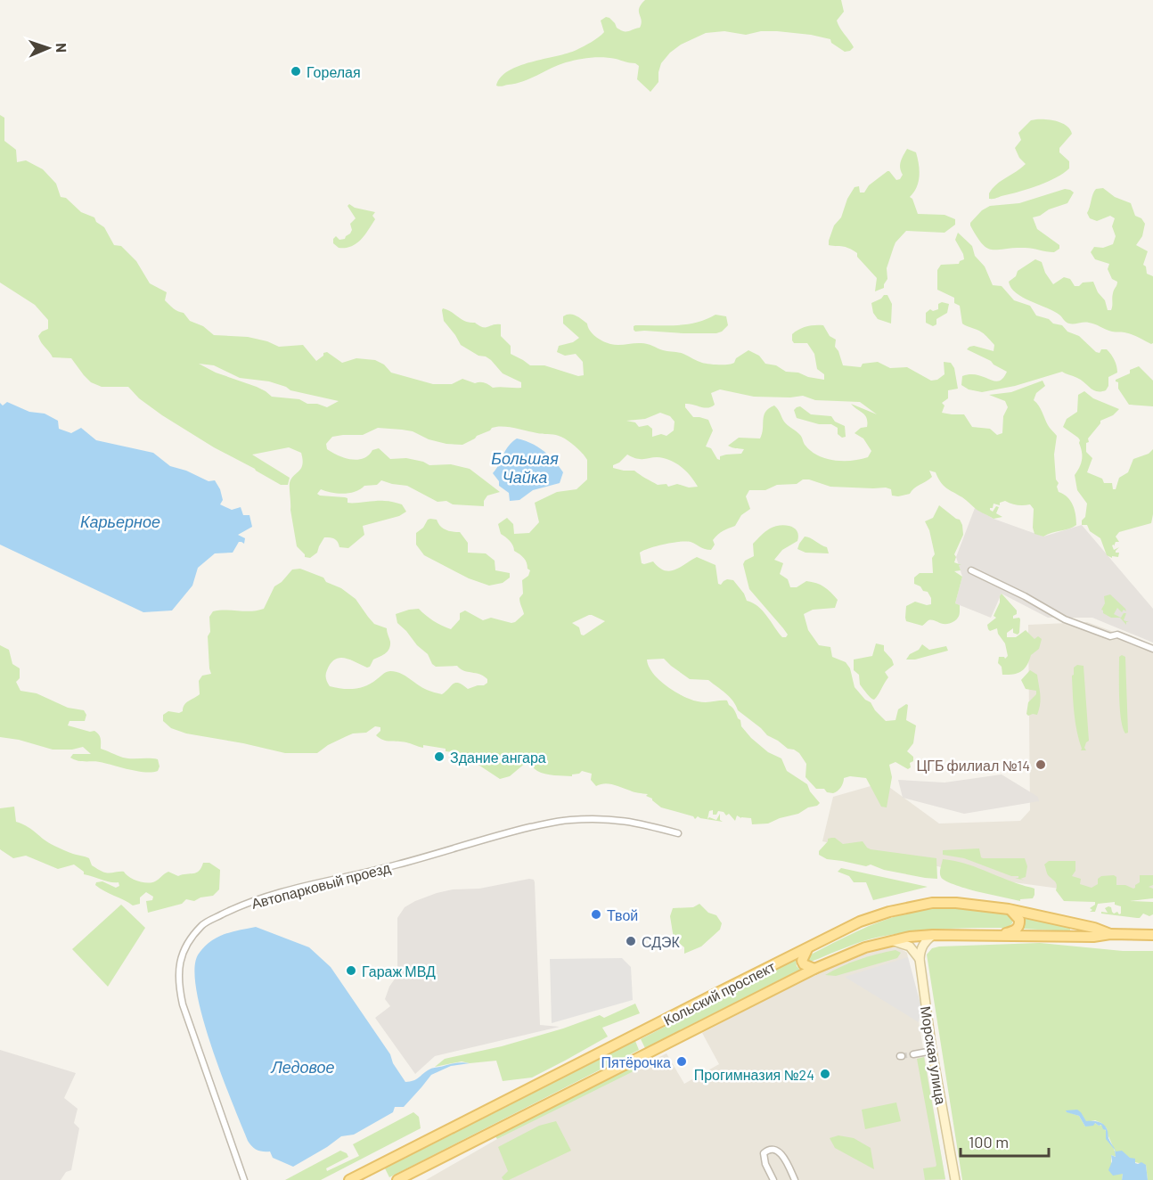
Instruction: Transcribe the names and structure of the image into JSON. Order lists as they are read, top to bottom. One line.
{"streets":{"main road":["Кольский проспект"],"street":["Автопарковый проезд","Морская улица"]},"water":["Большая Чайка","Карьерное","Ледовое"],"places":["Горелая","Здание ангара","ЦГБ филиал №14","Твой","СДЭК","Гараж МВД","Пятёрочка","Прогимназия №24"],"scale_bar":"100 m","north":"right"}
